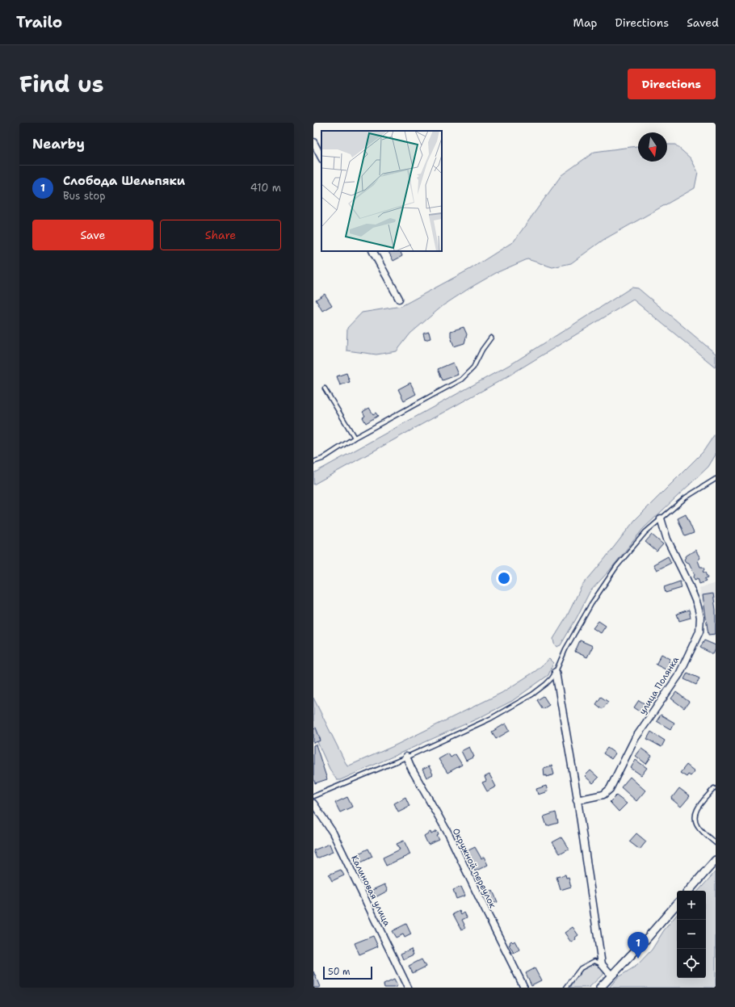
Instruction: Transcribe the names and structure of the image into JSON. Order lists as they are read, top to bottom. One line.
{"streets":{"street":["улица Полянка","Окружной переулок","Калиновая улица"]},"scale_bar":"50 m","north":"bottom","page":{"header":"Trailo","nav":["Map","Directions","Saved"],"title":"Find us","buttons":["Directions",["Save","Share"]],"heading":"Nearby","list":[{"mark":"1","name":"Слобода Шельпяки","note":"Bus stop","value":"410 m"}],"map_buttons":["+","−"],"pins":"1","scale":"50 m"}}
